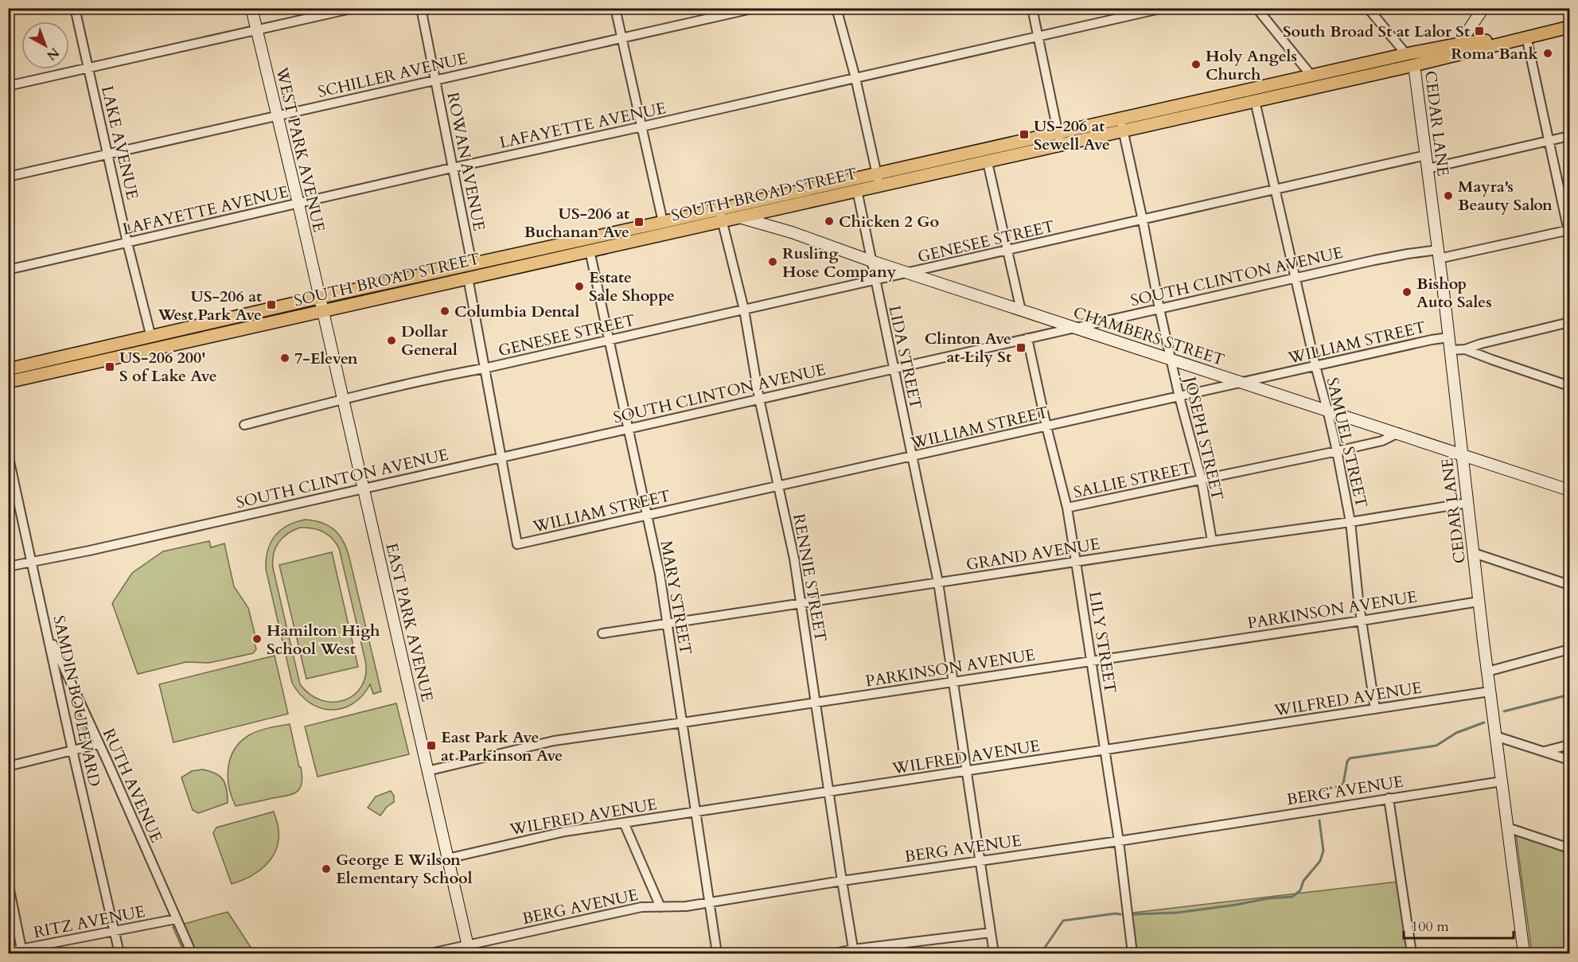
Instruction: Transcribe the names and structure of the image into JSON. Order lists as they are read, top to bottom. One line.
{"streets":{"main road":["SOUTH BROAD STREET"],"street":["SCHILLER AVENUE","CEDAR LANE","LAFAYETTE AVENUE","LAKE AVENUE","WEST PARK AVENUE","ROWAN AVENUE","GENESEE STREET","SOUTH CLINTON AVENUE","CHAMBERS STREET","WILLIAM STREET","LIDA STREET","JOSEPH STREET","SAMUEL STREET","SALLIE STREET","GRAND AVENUE","RENNIE STREET","MARY STREET","PARKINSON AVENUE","EAST PARK AVENUE","LILY STREET","WILFRED AVENUE","SAMDIN BOULEVARD","RUTH AVENUE","BERG AVENUE","RITZ AVENUE"]},"crossings":[["SCHILLER AVENUE","LAKE AVENUE"],["SCHILLER AVENUE","WEST PARK AVENUE"],["SCHILLER AVENUE","ROWAN AVENUE"],["CEDAR LANE","SOUTH BROAD STREET"],["CEDAR LANE","GENESEE STREET"],["CEDAR LANE","SOUTH CLINTON AVENUE"],["CEDAR LANE","CHAMBERS STREET"],["CEDAR LANE","WILLIAM STREET"],["CEDAR LANE","GRAND AVENUE"],["CEDAR LANE","PARKINSON AVENUE"],["CEDAR LANE","WILFRED AVENUE"],["CEDAR LANE","BERG AVENUE"],["LAFAYETTE AVENUE","LAKE AVENUE"],["LAFAYETTE AVENUE","WEST PARK AVENUE"],["LAFAYETTE AVENUE","ROWAN AVENUE"],["LAKE AVENUE","SOUTH BROAD STREET"],["WEST PARK AVENUE","SOUTH BROAD STREET"],["WEST PARK AVENUE","EAST PARK AVENUE"],["ROWAN AVENUE","SOUTH BROAD STREET"],["SOUTH BROAD STREET","CHAMBERS STREET"],["SOUTH BROAD STREET","LIDA STREET"],["SOUTH BROAD STREET","JOSEPH STREET"],["SOUTH BROAD STREET","SAMUEL STREET"],["SOUTH BROAD STREET","RENNIE STREET"],["SOUTH BROAD STREET","MARY STREET"],["SOUTH BROAD STREET","EAST PARK AVENUE"],["GENESEE STREET","CHAMBERS STREET"],["GENESEE STREET","LIDA STREET"],["GENESEE STREET","JOSEPH STREET"],["GENESEE STREET","SAMUEL STREET"],["GENESEE STREET","RENNIE STREET"],["GENESEE STREET","MARY STREET"],["GENESEE STREET","EAST PARK AVENUE"],["SOUTH CLINTON AVENUE","CHAMBERS STREET"],["SOUTH CLINTON AVENUE","WILLIAM STREET"],["SOUTH CLINTON AVENUE","LIDA STREET"],["SOUTH CLINTON AVENUE","JOSEPH STREET"],["SOUTH CLINTON AVENUE","SAMUEL STREET"],["SOUTH CLINTON AVENUE","RENNIE STREET"],["SOUTH CLINTON AVENUE","MARY STREET"],["SOUTH CLINTON AVENUE","EAST PARK AVENUE"],["SOUTH CLINTON AVENUE","LILY STREET"],["SOUTH CLINTON AVENUE","SAMDIN BOULEVARD"],["CHAMBERS STREET","WILLIAM STREET"],["CHAMBERS STREET","LIDA STREET"],["CHAMBERS STREET","JOSEPH STREET"],["CHAMBERS STREET","SAMUEL STREET"],["CHAMBERS STREET","SALLIE STREET"],["WILLIAM STREET","LIDA STREET"],["WILLIAM STREET","JOSEPH STREET"],["WILLIAM STREET","SAMUEL STREET"],["WILLIAM STREET","RENNIE STREET"],["WILLIAM STREET","MARY STREET"],["WILLIAM STREET","LILY STREET"],["LIDA STREET","GRAND AVENUE"],["LIDA STREET","PARKINSON AVENUE"],["LIDA STREET","WILFRED AVENUE"],["LIDA STREET","BERG AVENUE"],["JOSEPH STREET","SALLIE STREET"],["JOSEPH STREET","GRAND AVENUE"],["SAMUEL STREET","SALLIE STREET"],["SAMUEL STREET","GRAND AVENUE"],["SAMUEL STREET","PARKINSON AVENUE"],["SAMUEL STREET","WILFRED AVENUE"],["SALLIE STREET","LILY STREET"],["GRAND AVENUE","RENNIE STREET"],["GRAND AVENUE","MARY STREET"],["GRAND AVENUE","LILY STREET"],["RENNIE STREET","PARKINSON AVENUE"],["RENNIE STREET","WILFRED AVENUE"],["RENNIE STREET","BERG AVENUE"],["MARY STREET","PARKINSON AVENUE"],["MARY STREET","WILFRED AVENUE"],["MARY STREET","BERG AVENUE"],["PARKINSON AVENUE","EAST PARK AVENUE"],["PARKINSON AVENUE","LILY STREET"],["EAST PARK AVENUE","WILFRED AVENUE"],["EAST PARK AVENUE","BERG AVENUE"],["LILY STREET","WILFRED AVENUE"],["LILY STREET","BERG AVENUE"],["SAMDIN BOULEVARD","RUTH AVENUE"],["SAMDIN BOULEVARD","RITZ AVENUE"],["RUTH AVENUE","RITZ AVENUE"]],"places":{"transit":["South Broad St at Lalor St","US-206 at Sewell Ave","US-206 at Buchanan Ave","US-206 at West Park Ave","Clinton Ave at Lily St","US-206 200' S of Lake Ave","East Park Ave at Parkinson Ave"],"other":["Roma Bank","Holy Angels Church","Mayra's Beauty Salon","Chicken 2 Go","Rusling Hose Company","Estate Sale Shoppe","Bishop Auto Sales","Columbia Dental","Dollar General","7-Eleven","Hamilton High School West","George E Wilson Elementary School"]},"scale_bar":"100 m","north":"bottom right"}
